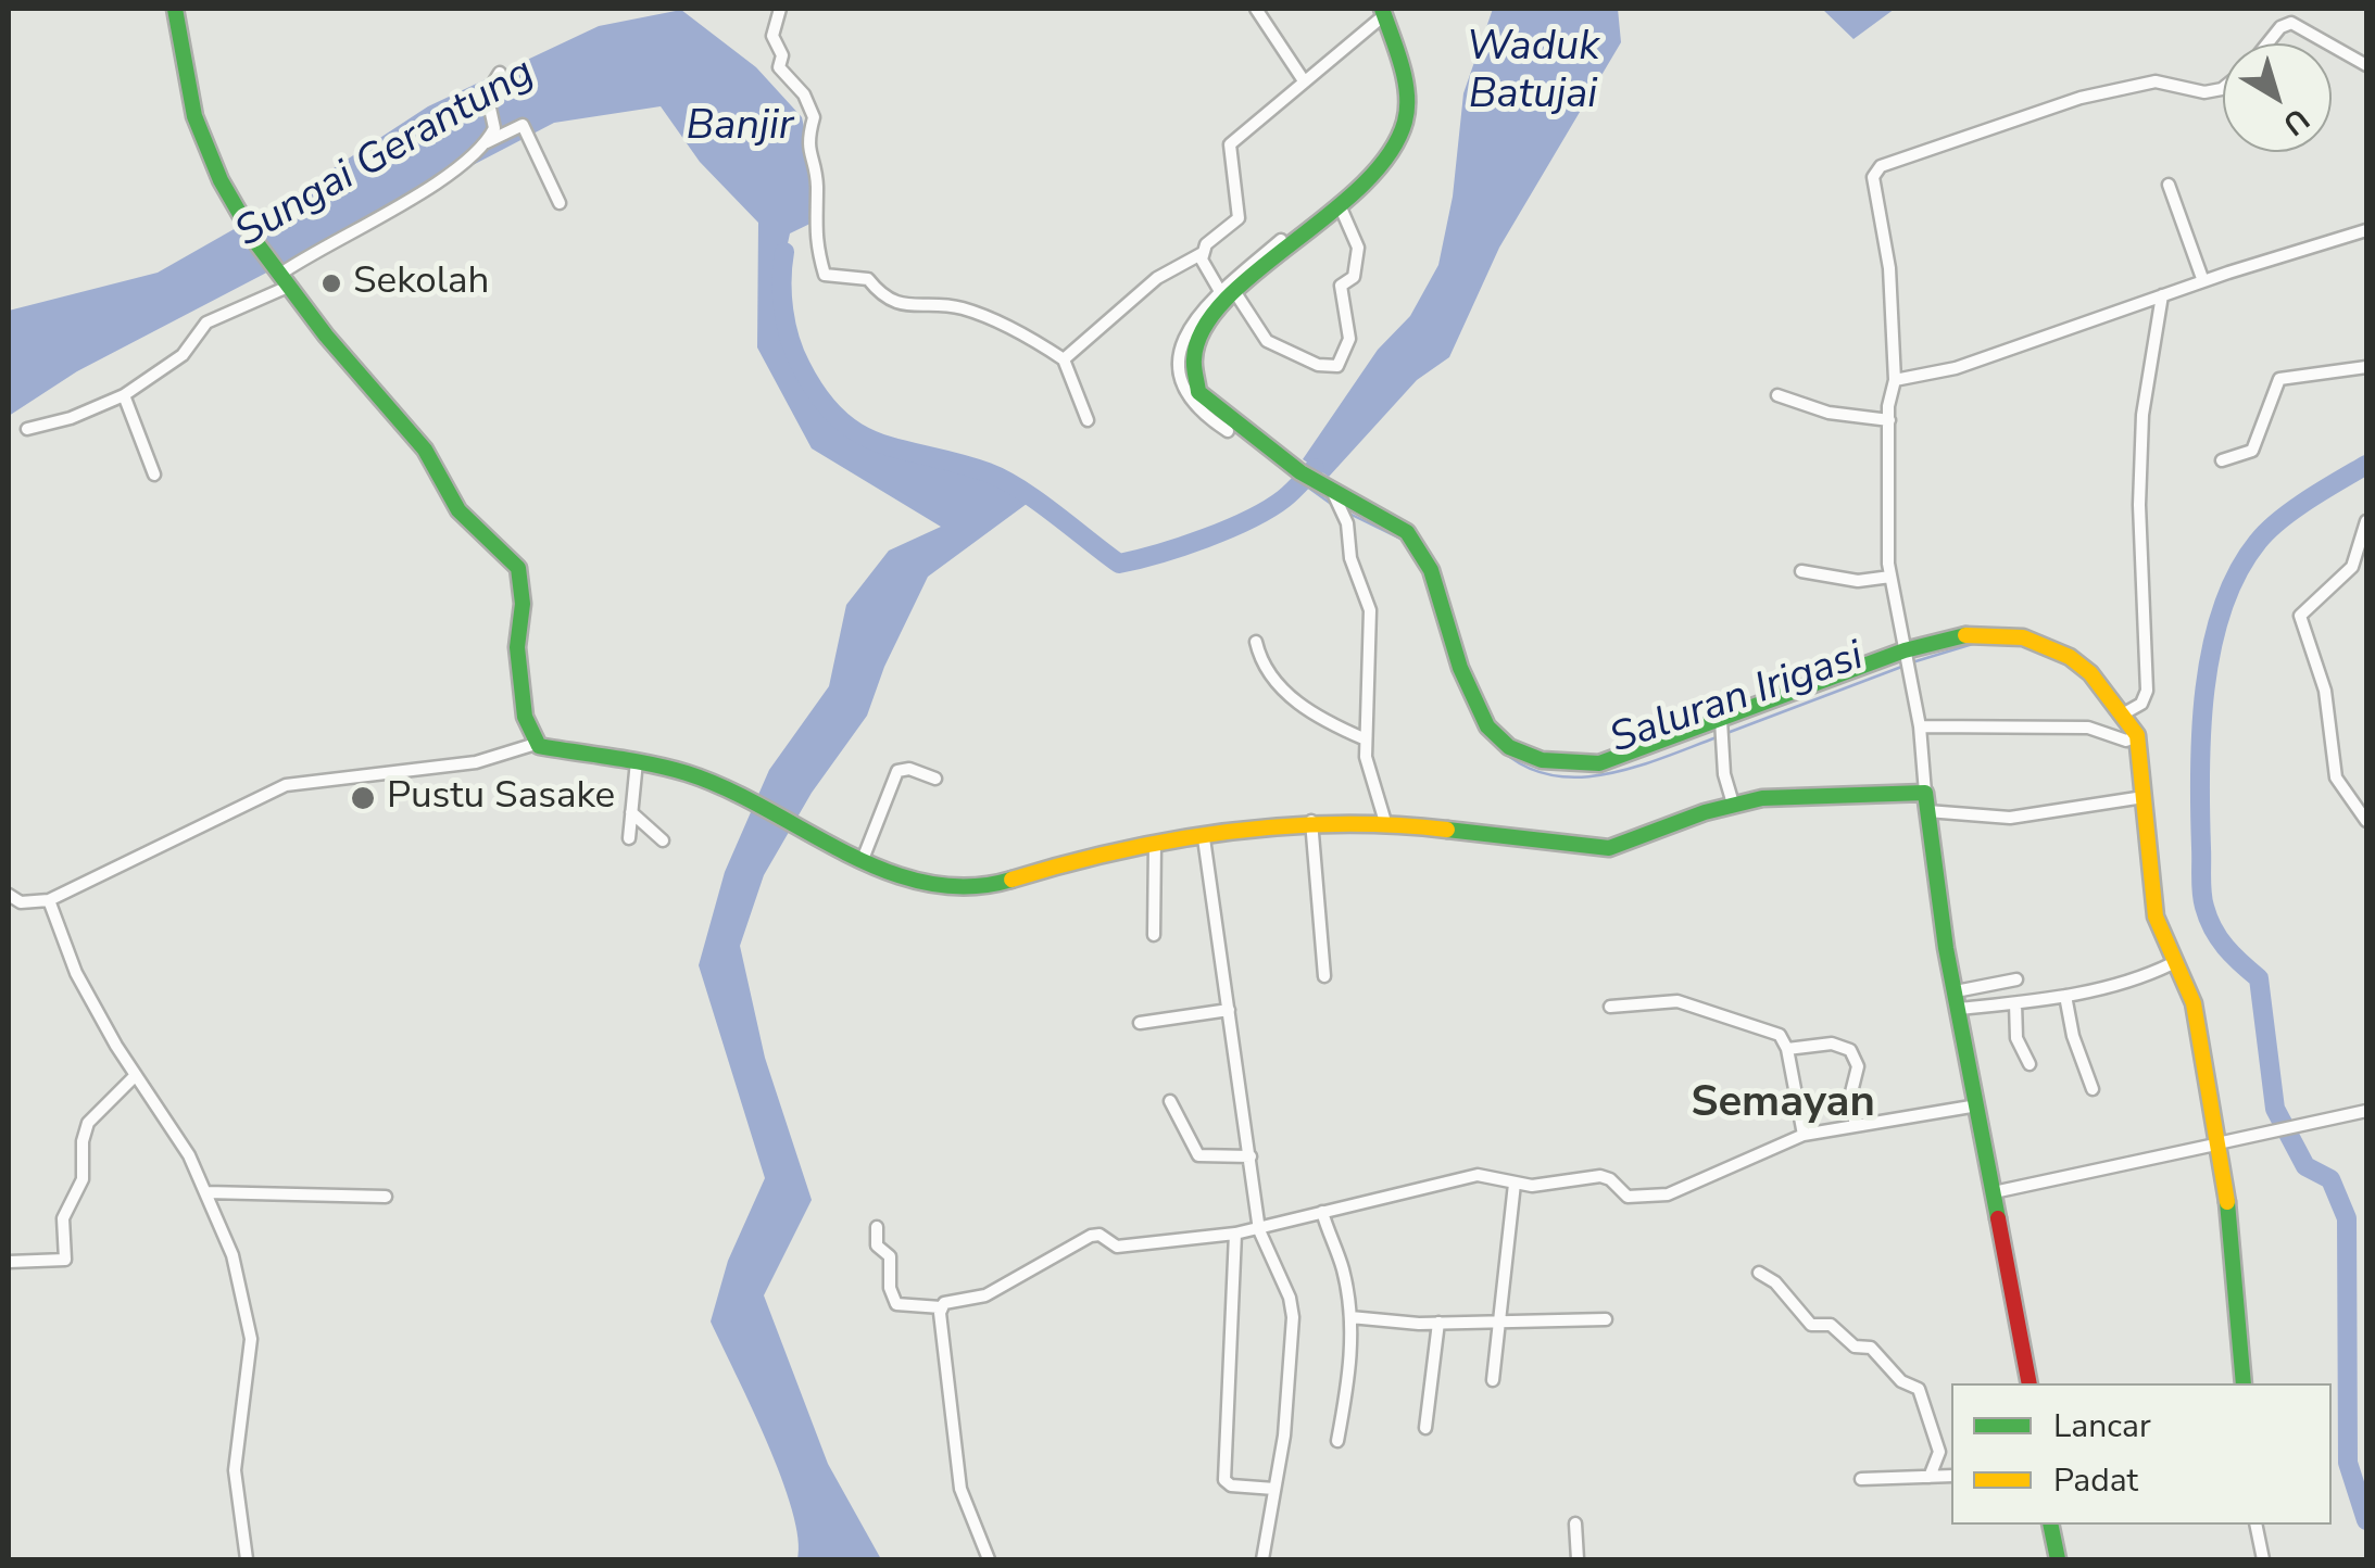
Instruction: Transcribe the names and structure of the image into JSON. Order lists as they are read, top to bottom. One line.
{"districts":["Semayan"],"water":["Waduk Batujai","Banjir","Sungai Gerantung","Saluran Irigasi"],"places":["Sekolah","Pustu Sasake"],"legend":["Lancar","Padat"],"north":"bottom right"}
